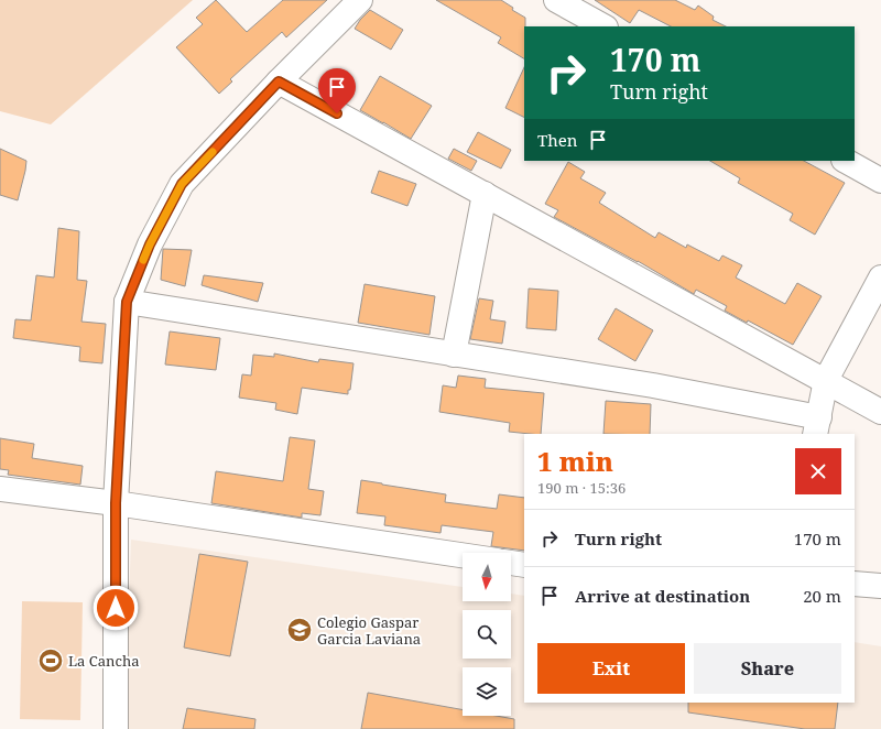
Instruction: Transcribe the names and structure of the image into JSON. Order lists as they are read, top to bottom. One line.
{"places":{"school or university":["Colegio Gaspar Garcia Laviana"],"sports":["La Cancha"]},"north":"bottom","page":{"turn":["170 m","Turn right"],"then":"Then","heading":["1 min","190 m · 15:36"],"list":[{"name":"Turn right","value":"170 m"},{"name":"Arrive at destination","value":"20 m"}],"buttons":["Exit","Share"]}}
